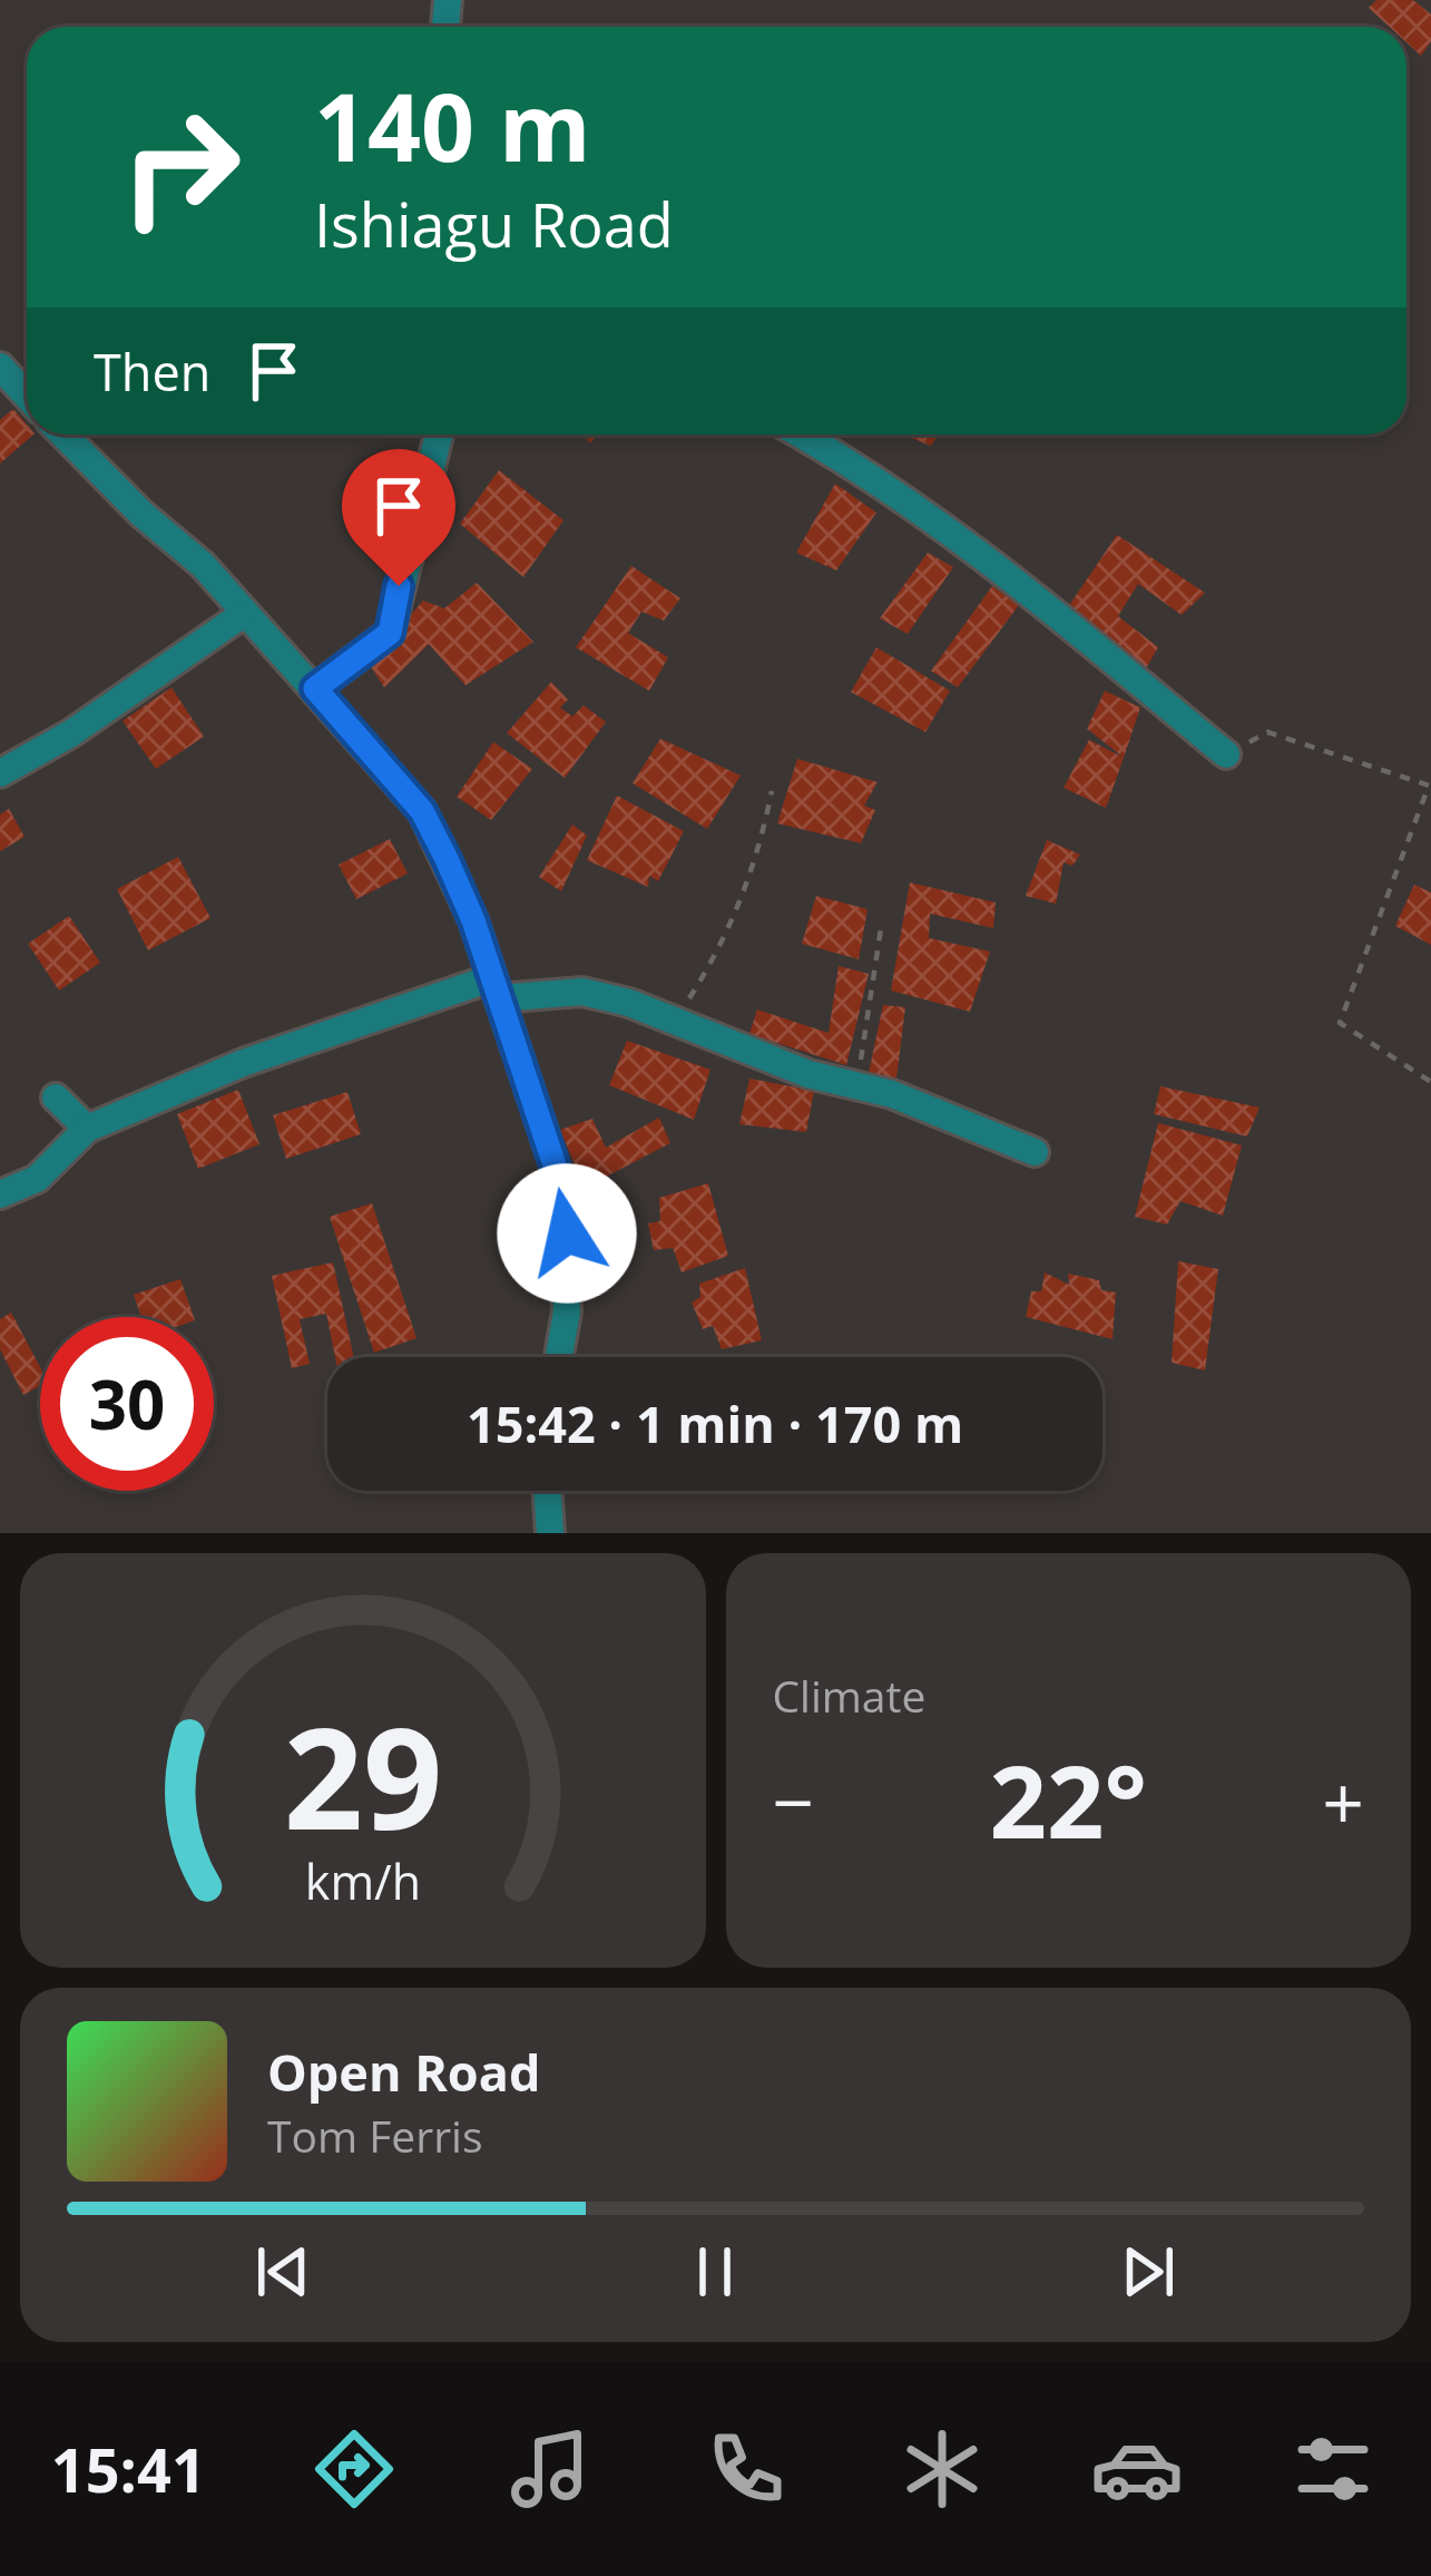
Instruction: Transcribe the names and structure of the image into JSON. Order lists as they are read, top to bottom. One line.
{"page":{"turn":["140 m","Ishiagu Road"],"then":"Then","limit":"30","trip":"15:42 · 1 min · 170 m","tile":"Climate","heat":["−","22°","+"],"song":["Open Road","Tom Ferris"],"tabs":"15:41","gauge":["29","km/h"]}}
